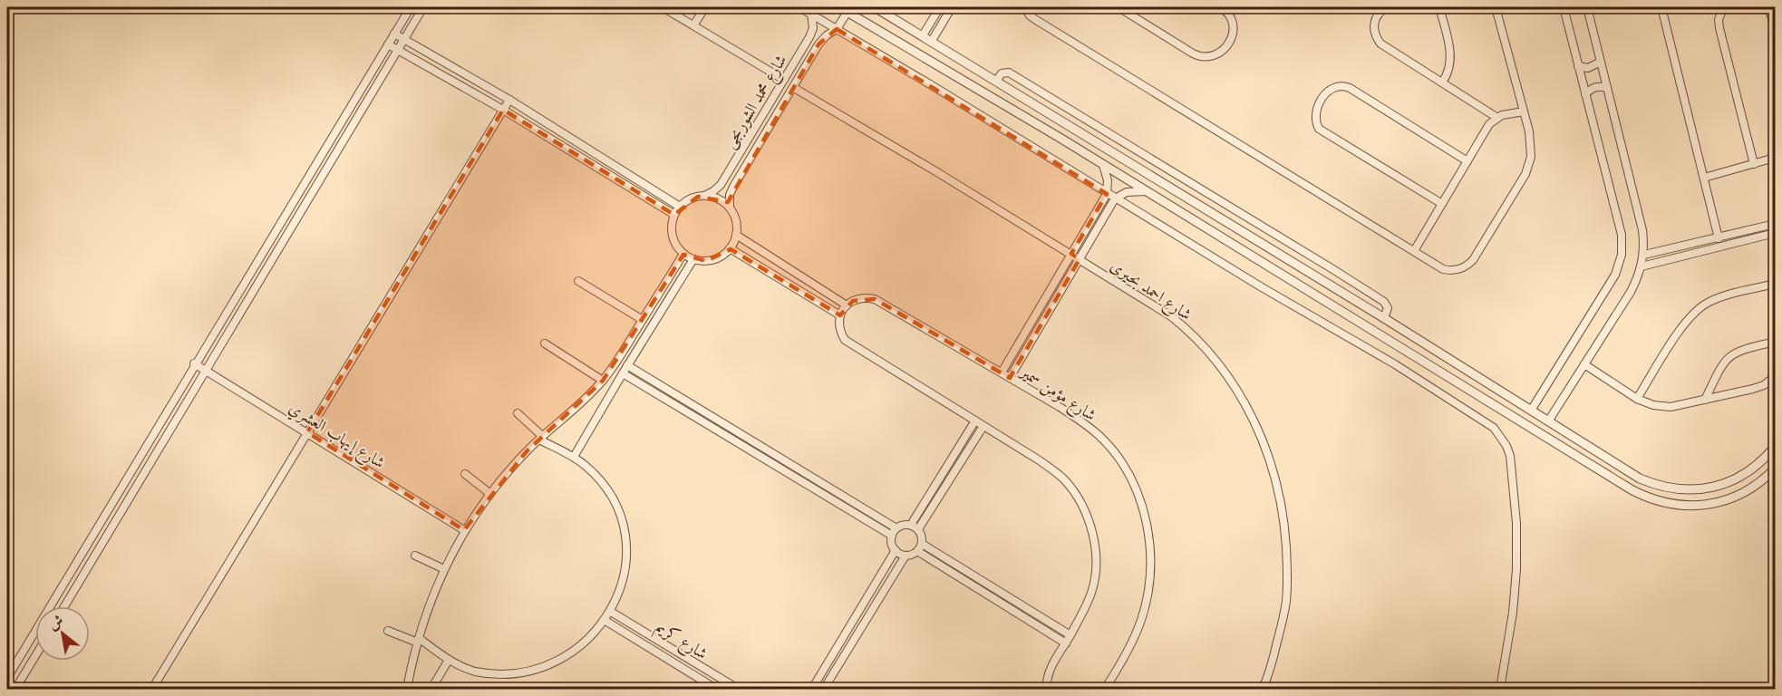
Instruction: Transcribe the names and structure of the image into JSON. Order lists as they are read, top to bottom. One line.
{"streets":{"street":["شارع محمد الشوربجى","شارع احمد بحيرى","شارع مؤمن سمير","شارع إيهاب العشري","شارع كريم"]},"crossings":[["شارع محمد الشوربجى","شارع احمد بحيرى"]],"north":"top left"}
